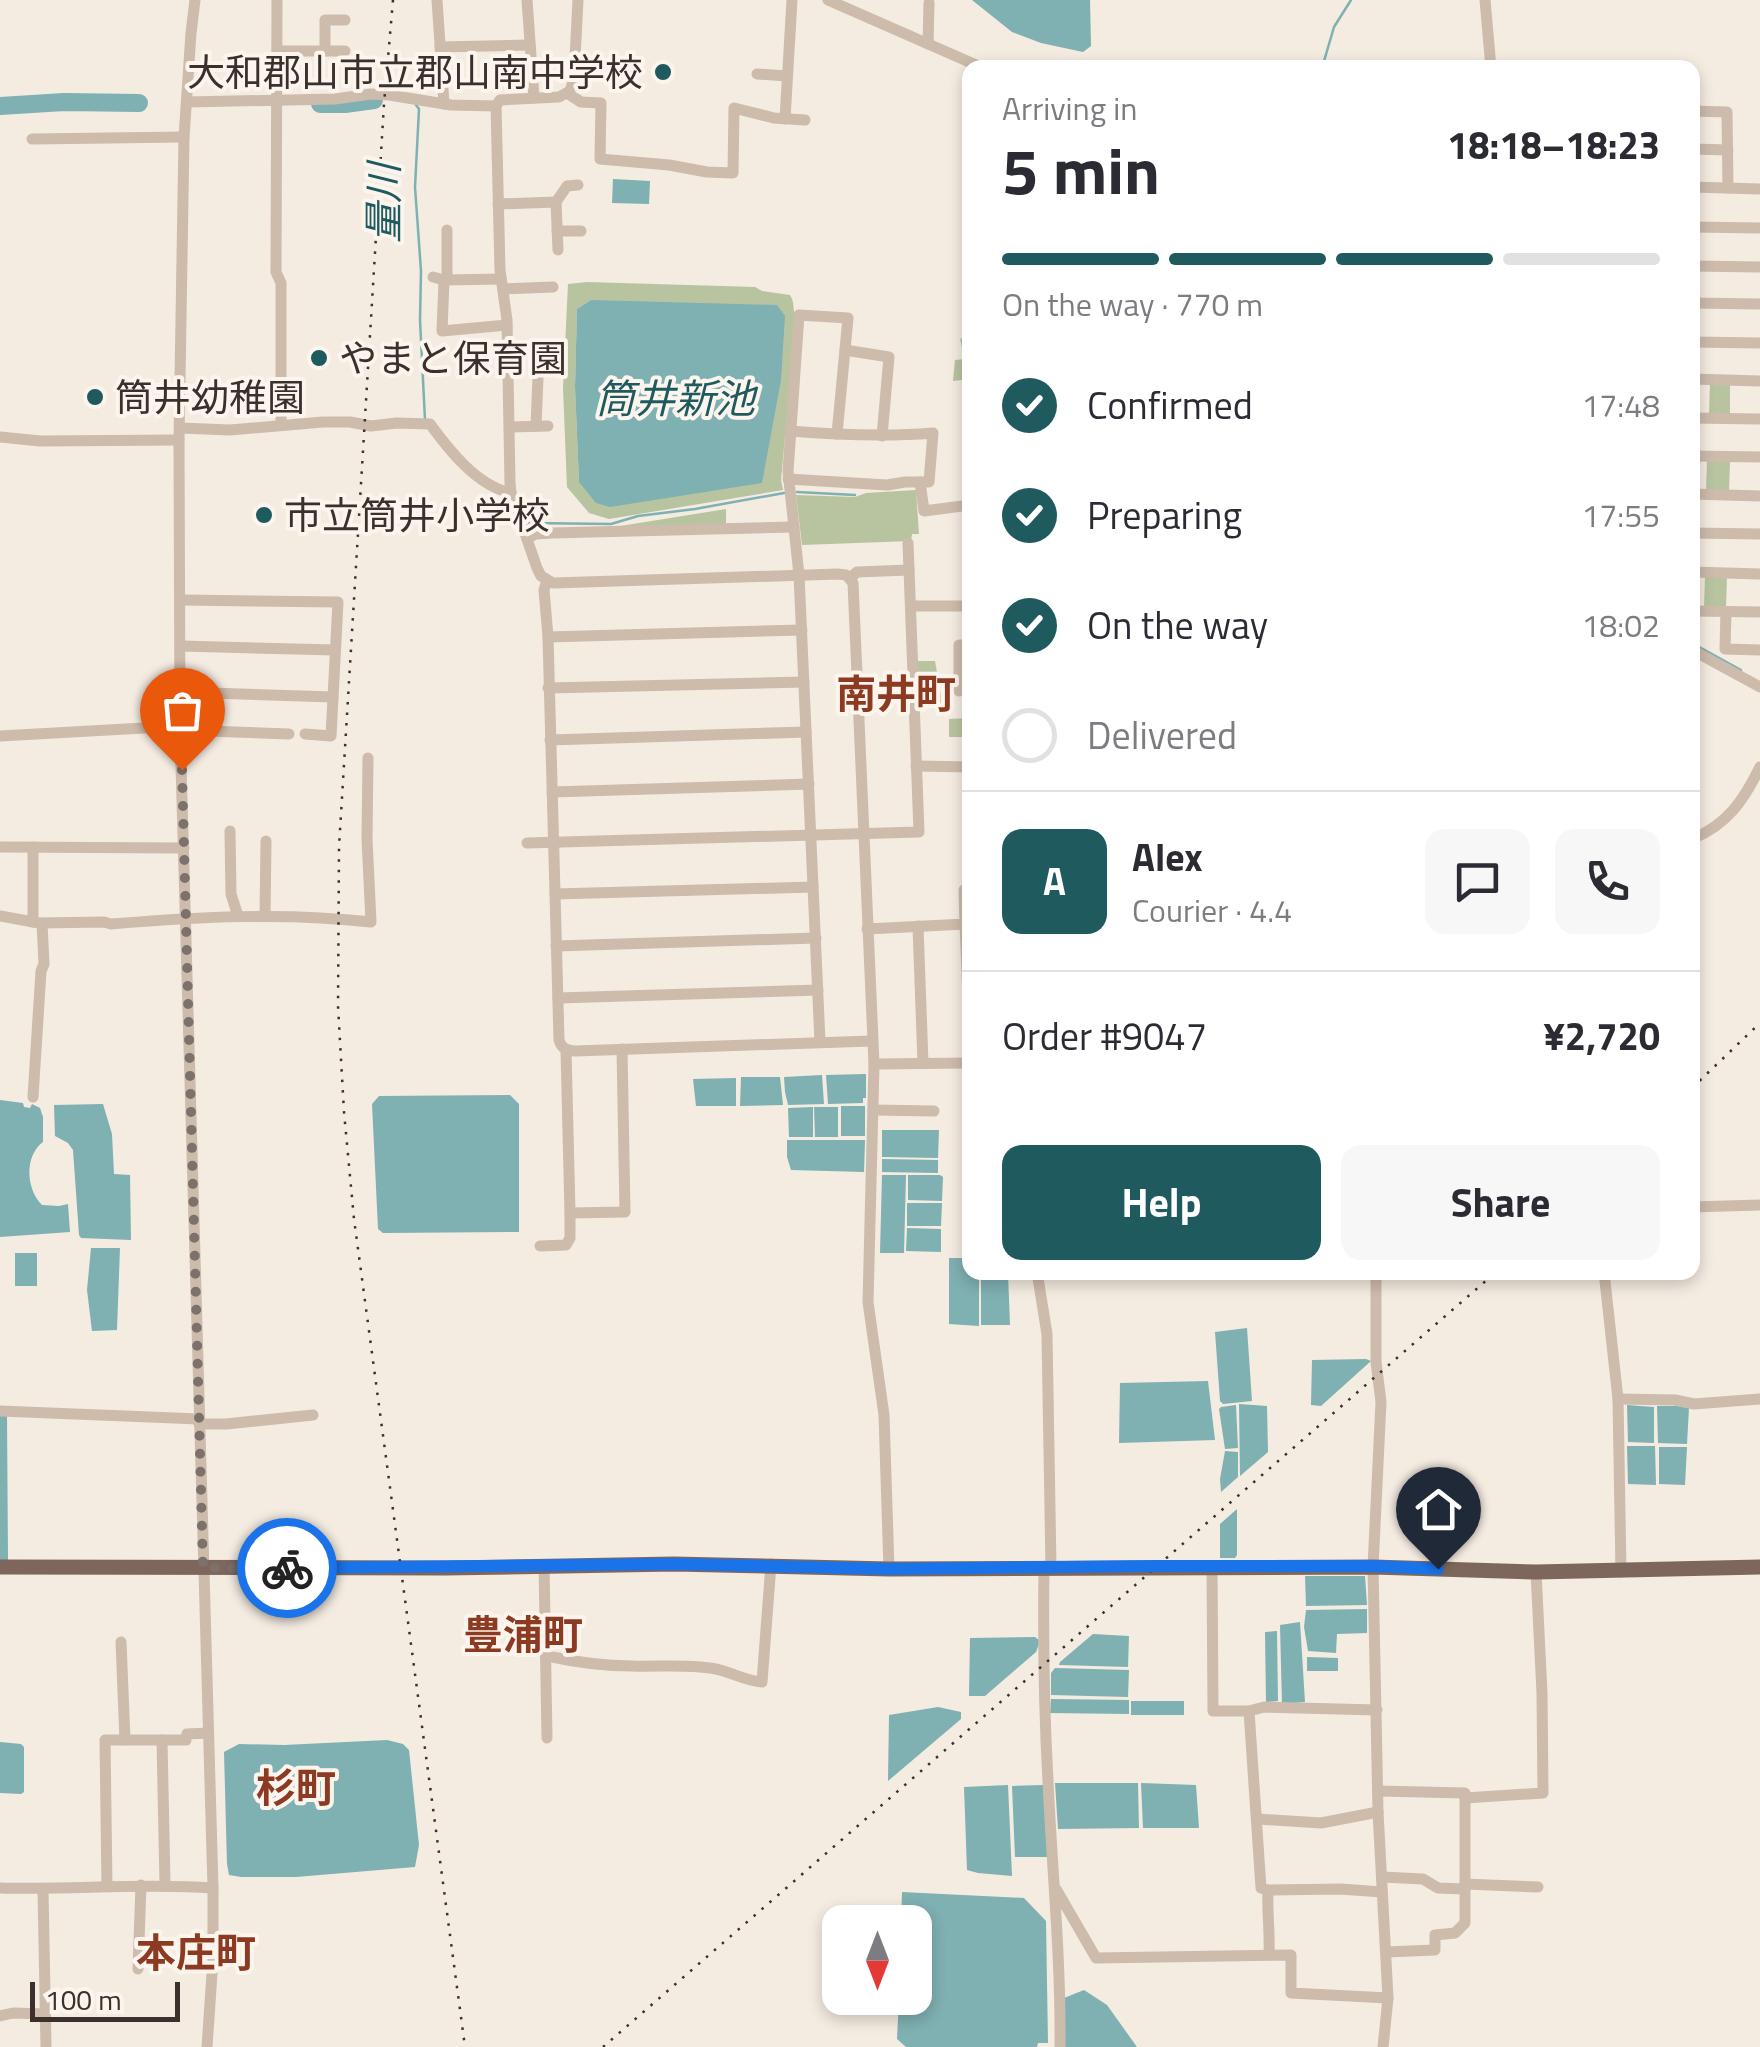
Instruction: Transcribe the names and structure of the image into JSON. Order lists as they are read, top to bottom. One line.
{"districts":["南井町","豊浦町","杉町","本庄町"],"water":["量川","筒井新池"],"places":["大和郡山市立郡山南中学校","やまと保育園","筒井幼稚園","市立筒井小学校"],"scale_bar":"100 m","north":"bottom","page":{"heading":["5 min","Arriving in","18:18–18:23"],"panel":["Alex","Courier · 4.4","Order #9047","¥2,720"],"bar":"On the way · 770 m","list":[["Confirmed","17:48"],["Preparing","17:55"],["On the way","18:02"],"Delivered"],"round":"A","buttons":["Help","Share"],"scale":"100 m"}}
